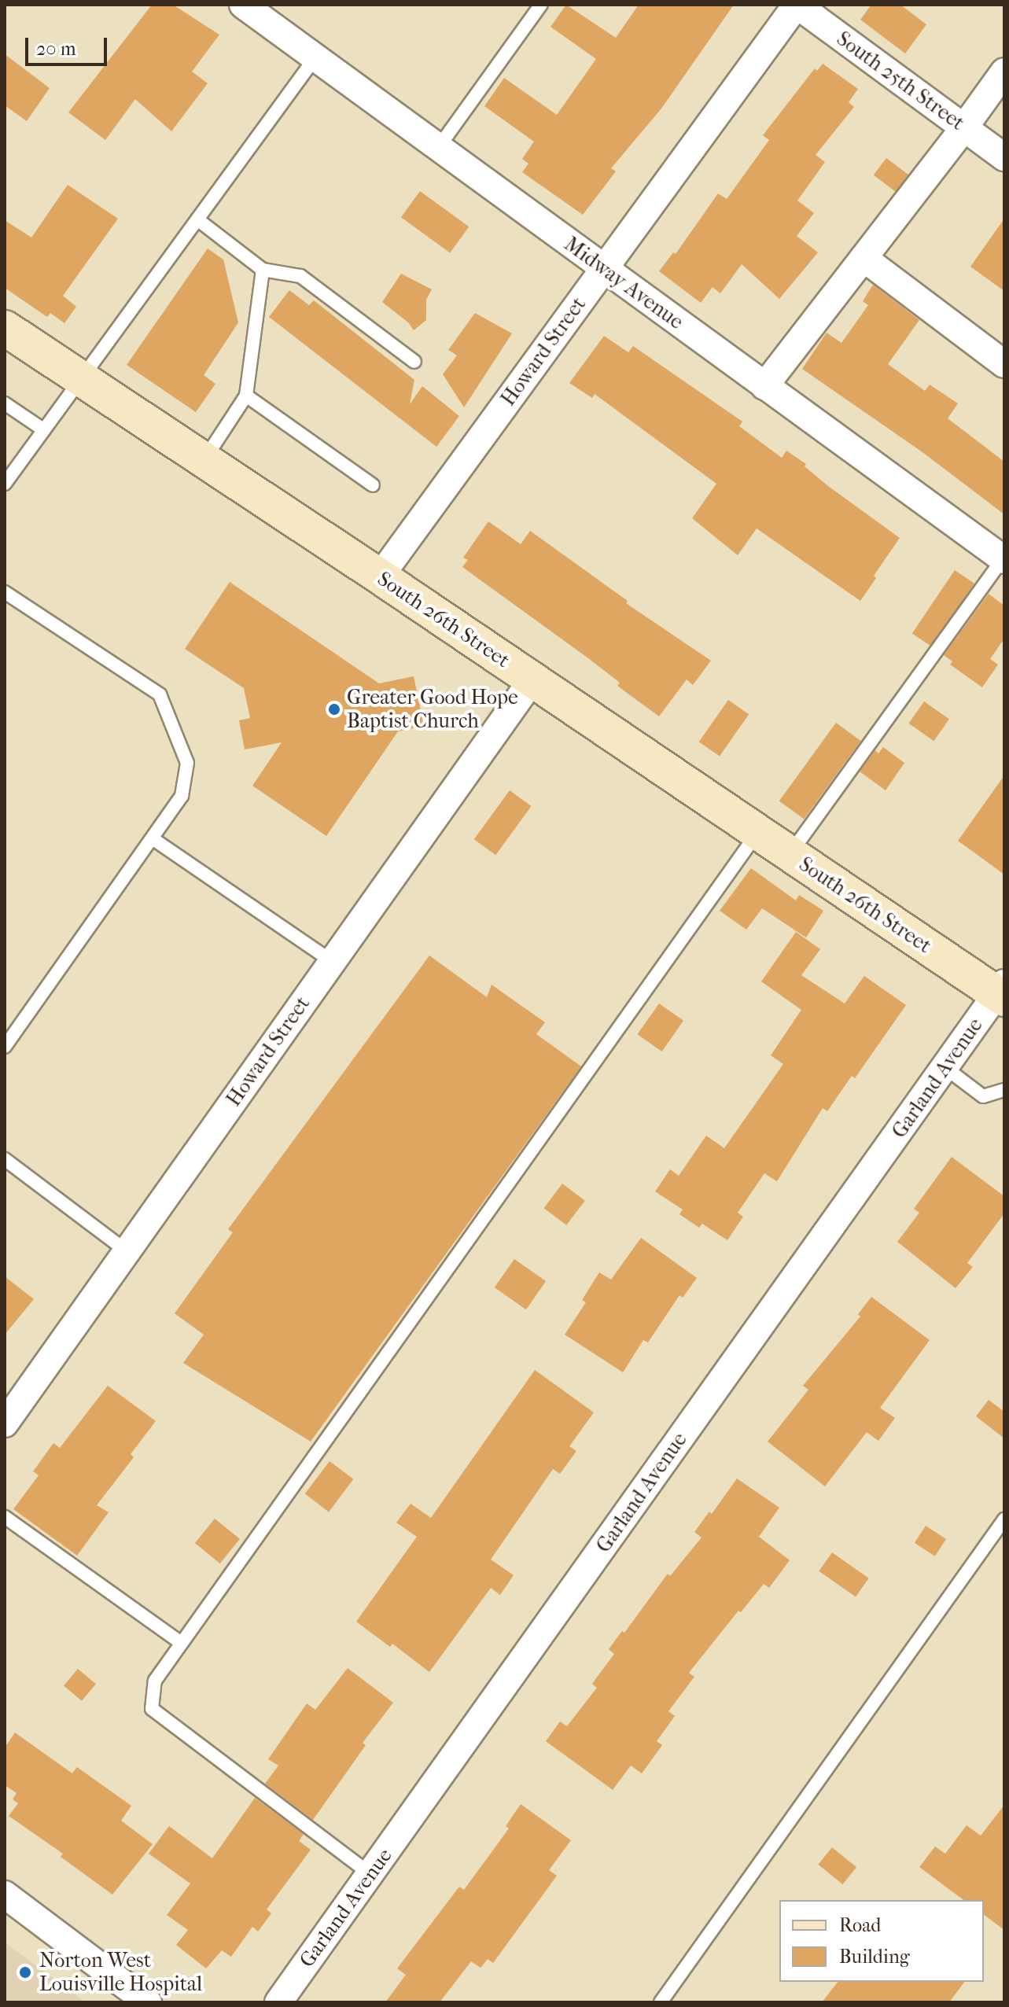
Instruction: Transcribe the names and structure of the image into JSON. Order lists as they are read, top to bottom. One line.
{"streets":{"street":["South 25th Street","Midway Avenue","Howard Street","South 26th Street","Garland Avenue"]},"crossings":[["South 25th Street","Howard Street"],["Midway Avenue","Howard Street"],["Howard Street","South 26th Street"],["South 26th Street","Garland Avenue"]],"places":["Greater Good Hope Baptist Church","Norton West Louisville Hospital"],"legend":["Road","Building"],"scale_bar":"20 m"}
